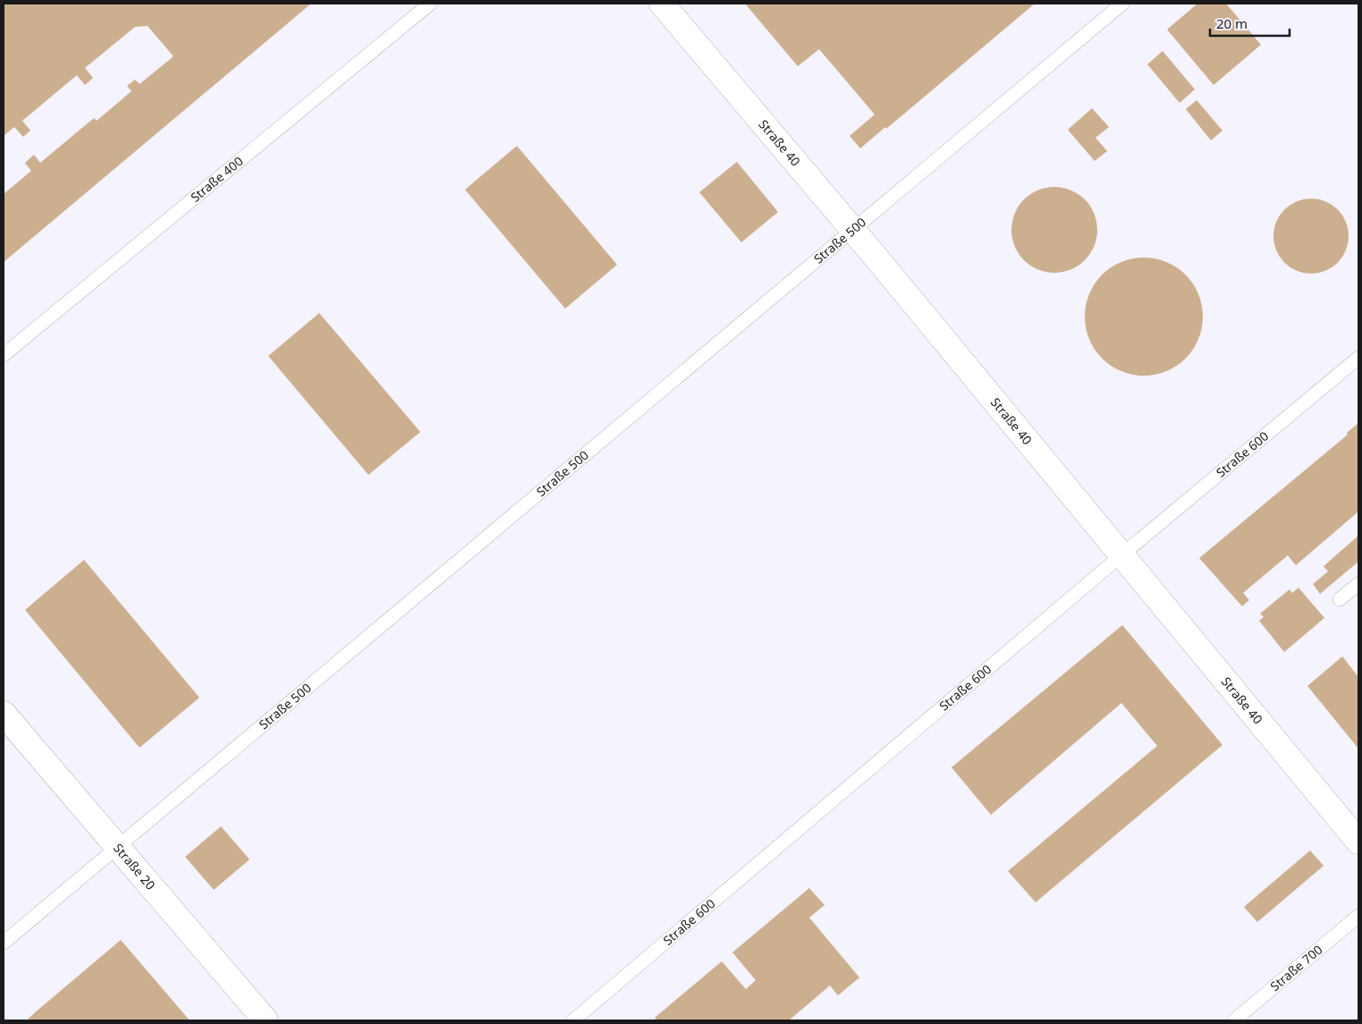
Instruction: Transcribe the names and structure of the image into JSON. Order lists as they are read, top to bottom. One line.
{"streets":{"street":["Straße 40","Straße 20"],"lane":["Straße 400","Straße 500","Straße 600","Straße 700"]},"crossings":[["Straße 40","Straße 500"],["Straße 40","Straße 600"],["Straße 500","Straße 20"]],"scale_bar":"20 m"}
